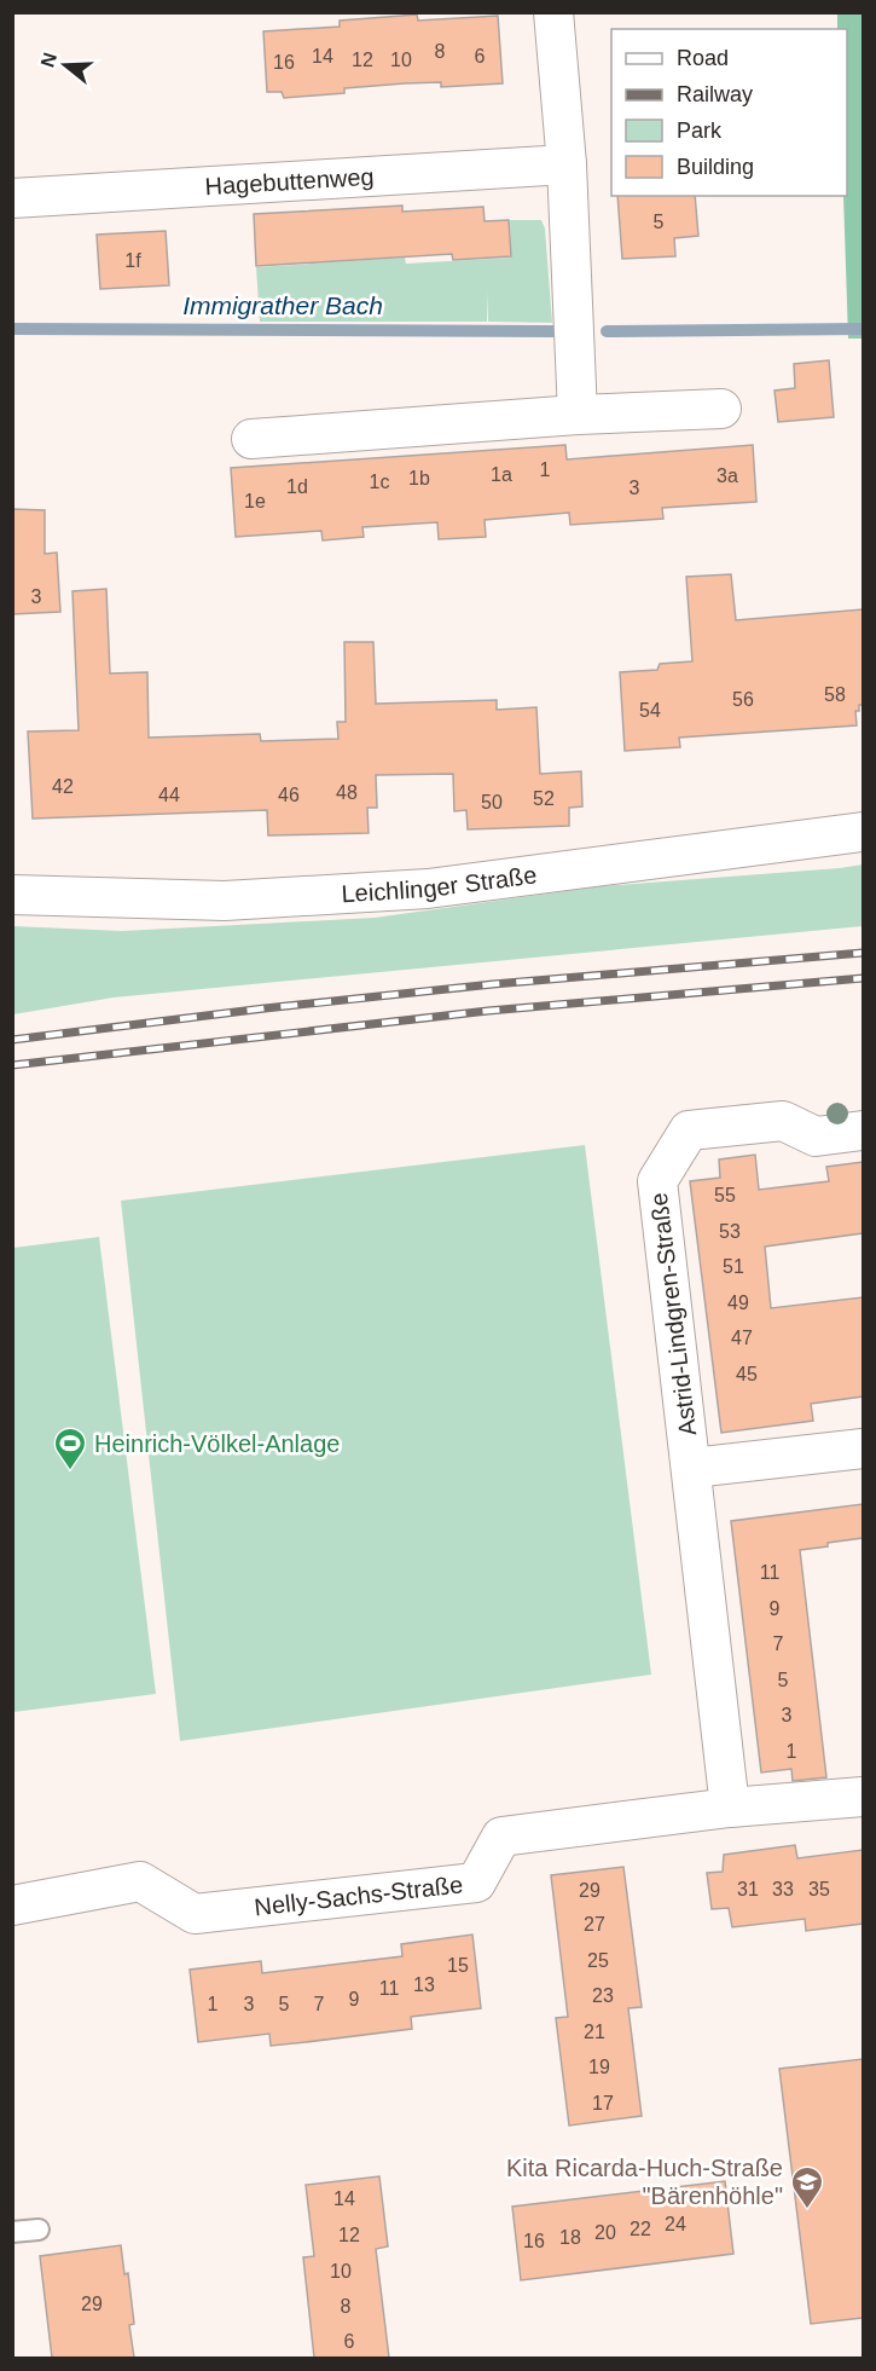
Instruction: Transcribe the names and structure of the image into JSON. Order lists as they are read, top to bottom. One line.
{"streets":{"street":["Hagebuttenweg","Leichlinger Straße","Astrid-Lindgren-Straße","Nelly-Sachs-Straße"]},"crossings":[["Astrid-Lindgren-Straße","Nelly-Sachs-Straße"]],"water":["Immigrather Bach"],"places":{"sports":["Heinrich-Völkel-Anlage"],"school or university":["Kita Ricarda-Huch-Straße \"Bärenhöhle\""]},"house_numbers":["8","14","6","12","10","16","5","1f","1","1a","3a","1b","1c","1d","3","1e","3","58","56","54","42","48","44","46","52","50","55","53","51","49","47","45","11","9","7","5","3","1","31","33","35","29","27","25","15","13","11","23","9","1","3","5","7","21","19","17","14","24","22","20","12","18","16","10","29","8","6"],"legend":["Road","Railway","Park","Building"],"north":"left"}
